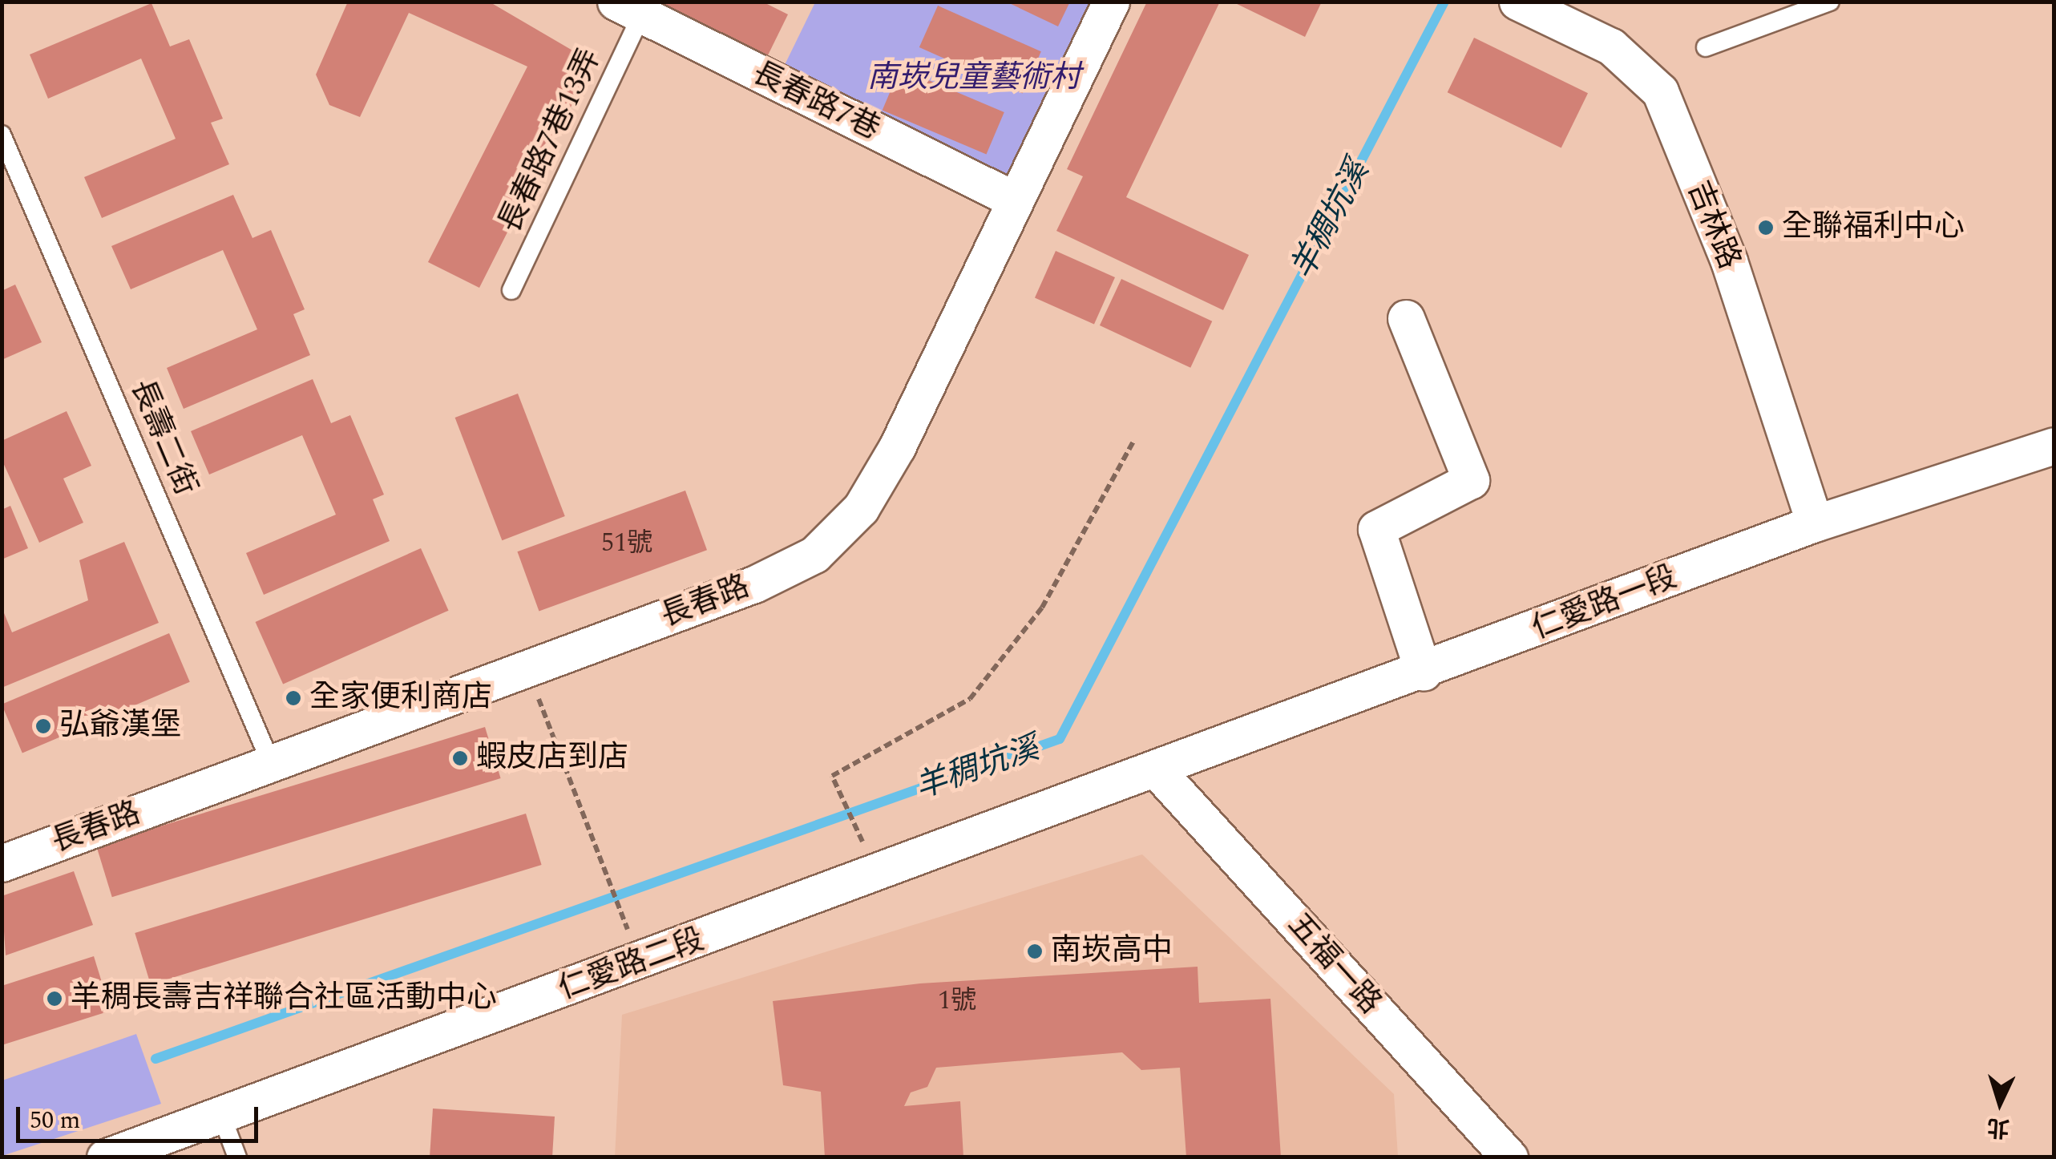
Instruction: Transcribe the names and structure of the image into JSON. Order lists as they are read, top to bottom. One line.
{"streets":{"street":["長春路7巷","吉林路","長春路","仁愛路一段","五福一路","仁愛路二段"],"lane":["長春路7巷13弄","長壽二街"]},"crossings":[["長春路7巷","長春路7巷13弄"],["長春路7巷","長春路"],["吉林路","仁愛路一段"],["長壽二街","長春路"],["仁愛路一段","五福一路"],["仁愛路一段","仁愛路二段"],["五福一路","仁愛路二段"]],"water":["羊稠坑溪"],"parks":["南崁兒童藝術村"],"places":["全聯福利中心","全家便利商店","弘爺漢堡","蝦皮店到店","南崁高中","羊稠長壽吉祥聯合社區活動中心"],"house_numbers":["51號","1號"],"scale_bar":"50 m","north":"bottom"}
